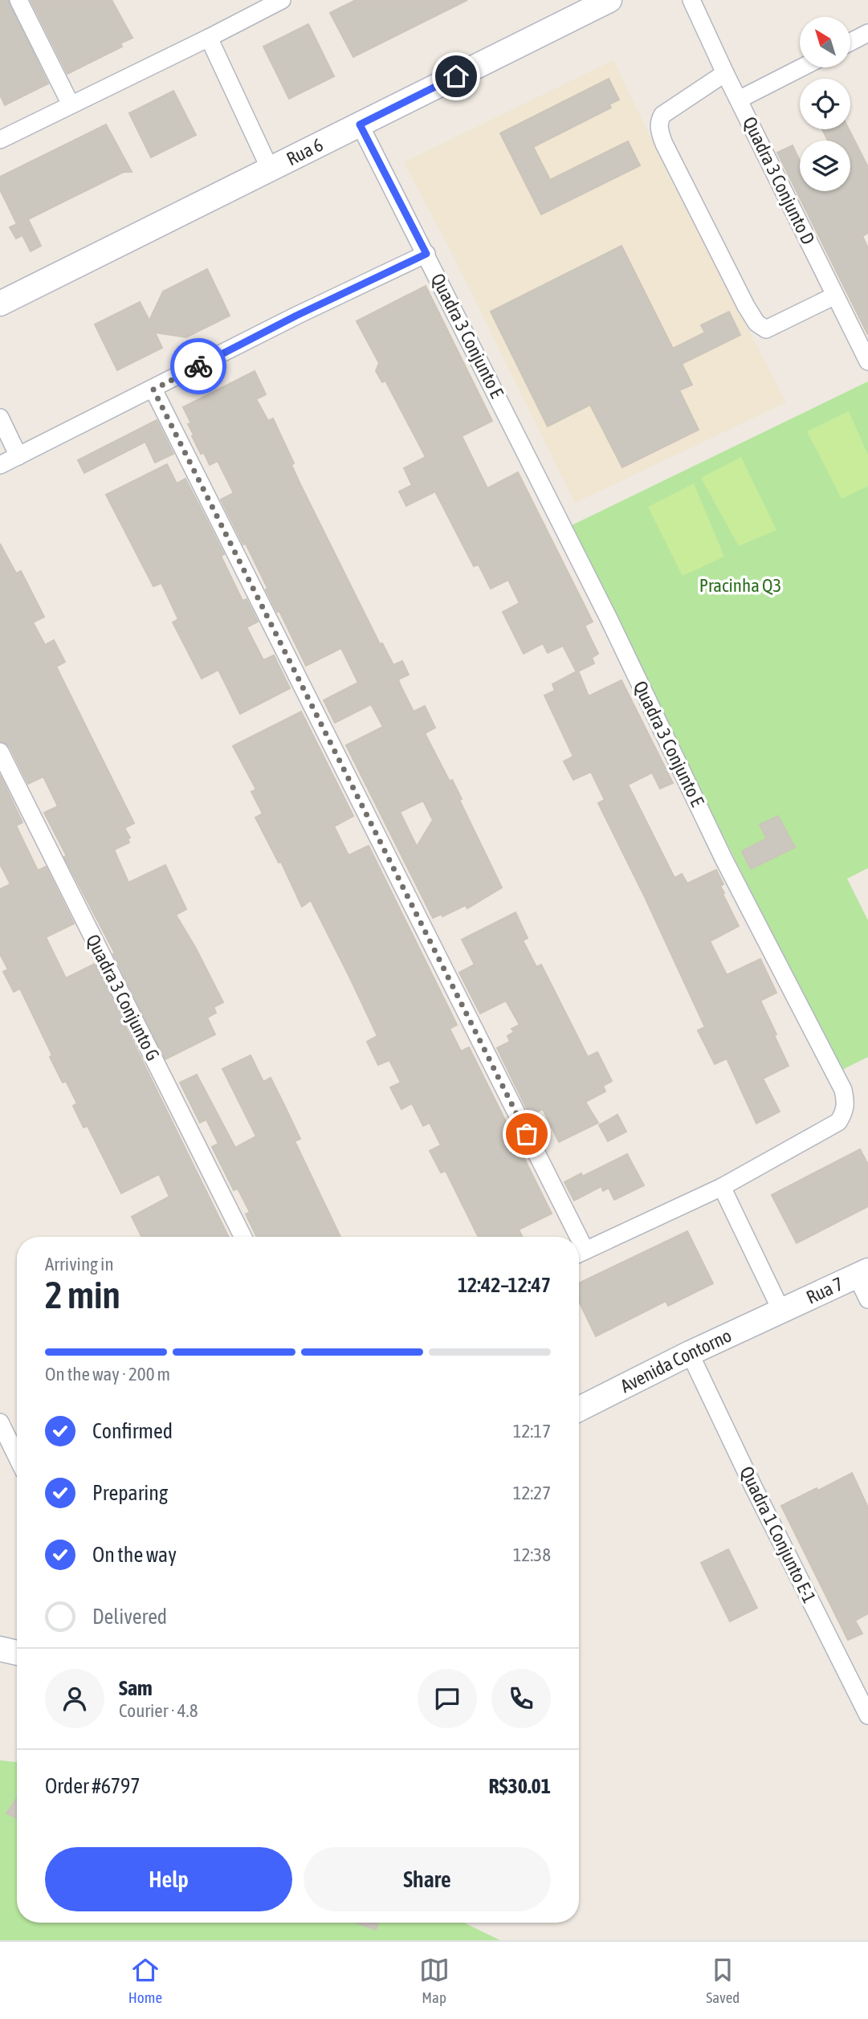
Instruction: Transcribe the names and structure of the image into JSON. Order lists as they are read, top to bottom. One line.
{"streets":{"street":["Rua 6","Quadra 3 Conjunto D","Quadra 3 Conjunto E","Quadra 3 Conjunto G","Rua 7","Avenida Contorno","Quadra 1 Conjunto E-1"]},"crossings":[["Rua 6","Quadra 3 Conjunto E"],["Rua 7","Avenida Contorno"],["Avenida Contorno","Quadra 1 Conjunto E-1"]],"parks":["Pracinha Q3"],"north":"top left","page":{"heading":["2 min","Arriving in","12:42–12:47"],"panel":["Sam","Courier · 4.8","Order #6797","R$30.01"],"bar":"On the way · 200 m","list":[["Confirmed","12:17"],["Preparing","12:27"],["On the way","12:38"],"Delivered"],"buttons":["Help","Share"],"tabs":["Home","Map","Saved"]}}
